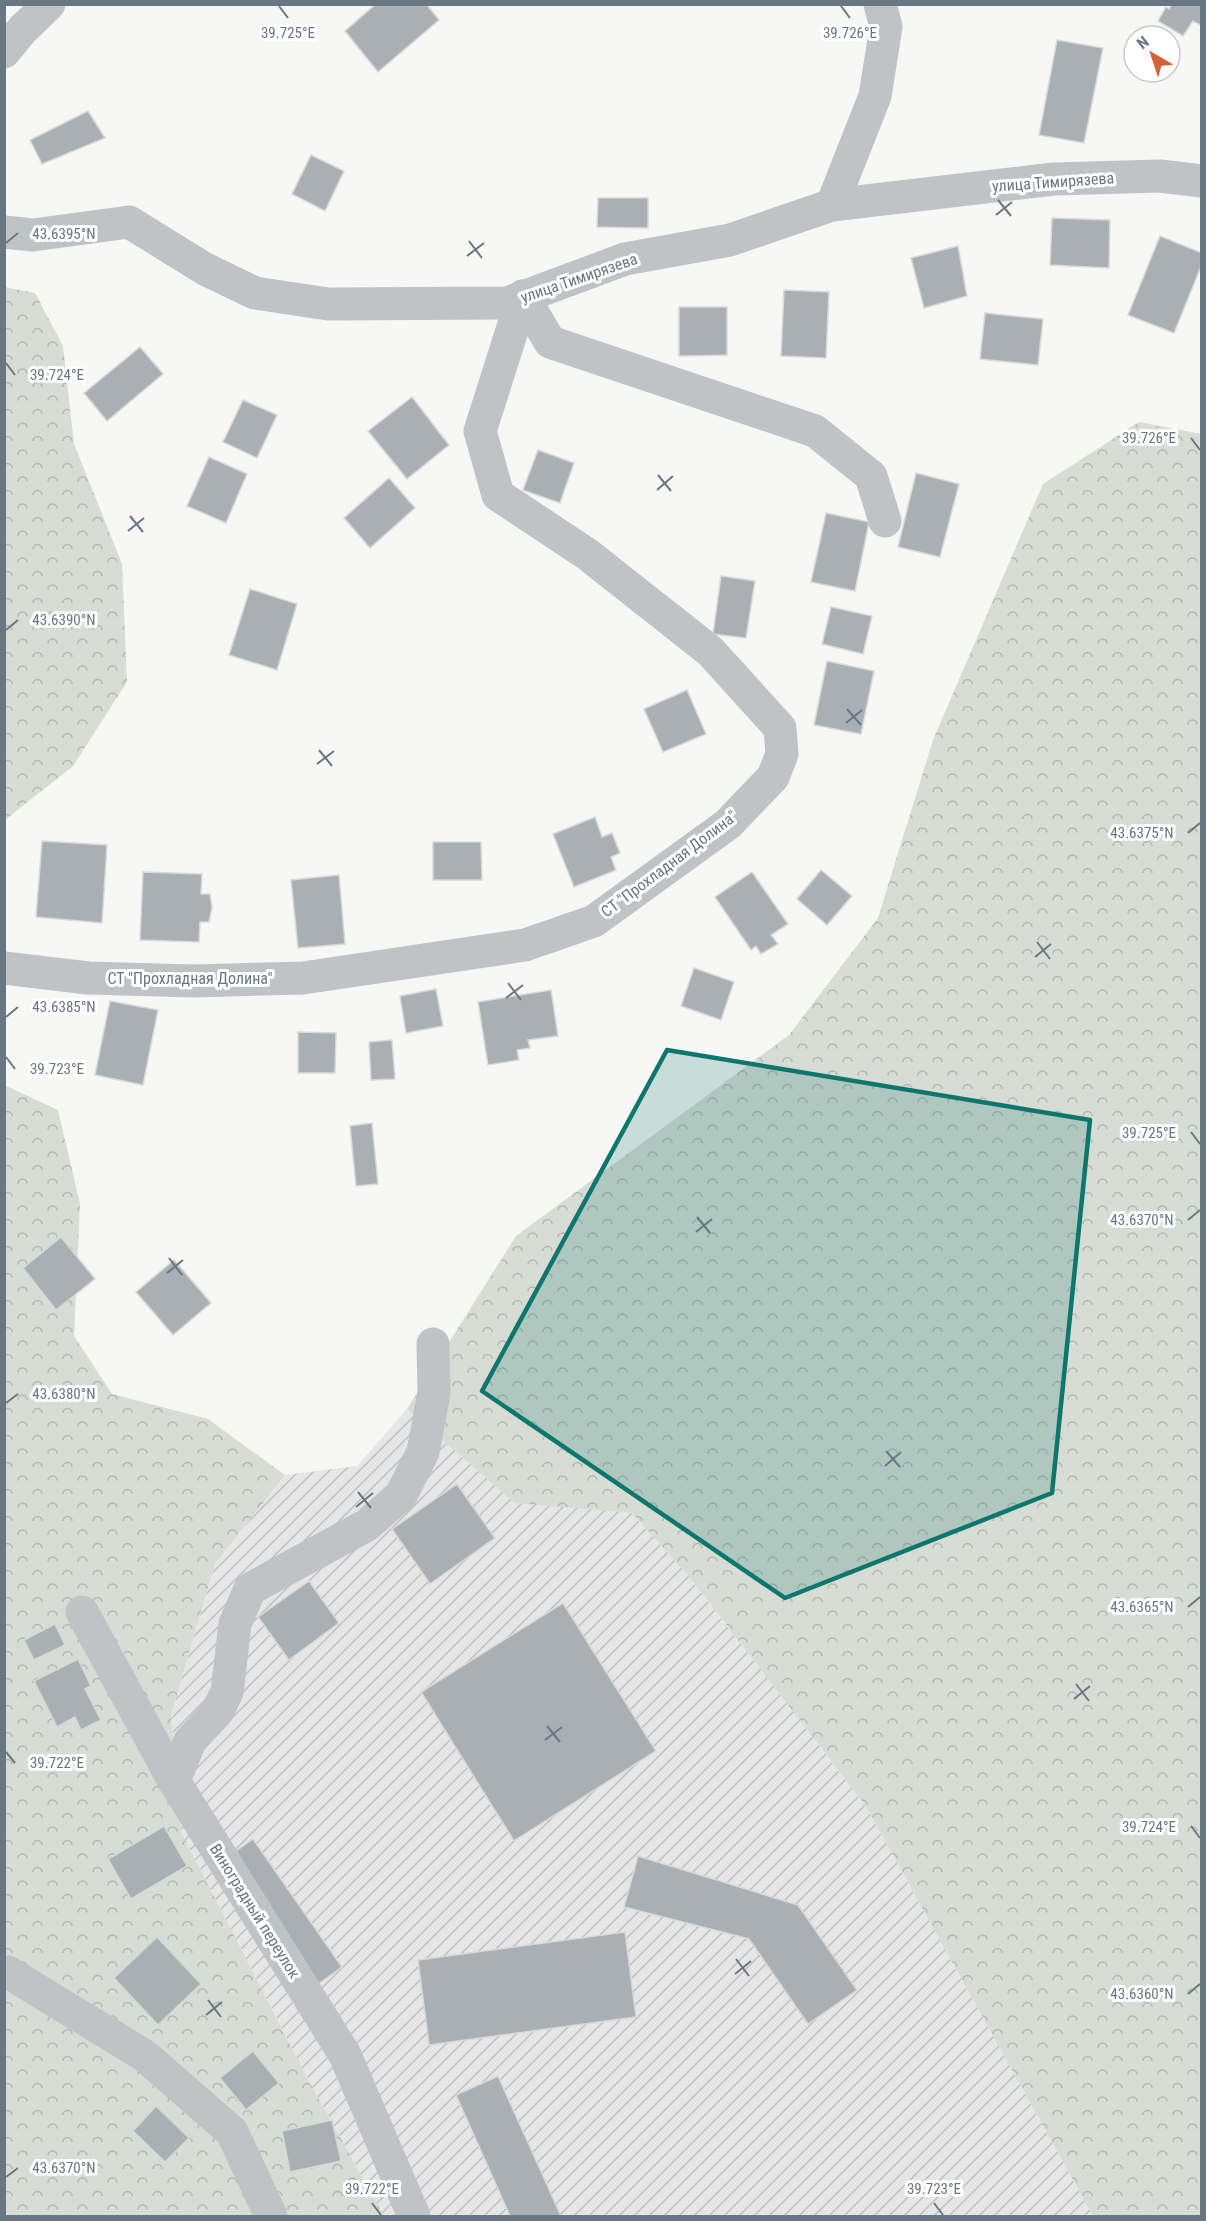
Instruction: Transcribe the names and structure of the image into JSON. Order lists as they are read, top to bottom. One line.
{"streets":{"street":["улица Тимирязева","СТ \"Прохладная Долина\"","Виноградный переулок"]},"crossings":[["улица Тимирязева","СТ \"Прохладная Долина\""]],"north":"top left","coordinates":["39.725°E","39.726°E","43.6395°N","39.724°E","43.6390°N","43.6375°N","43.6385°N","39.723°E","43.6370°N","43.6380°N","43.6365°N","39.722°E","43.6360°N"]}
